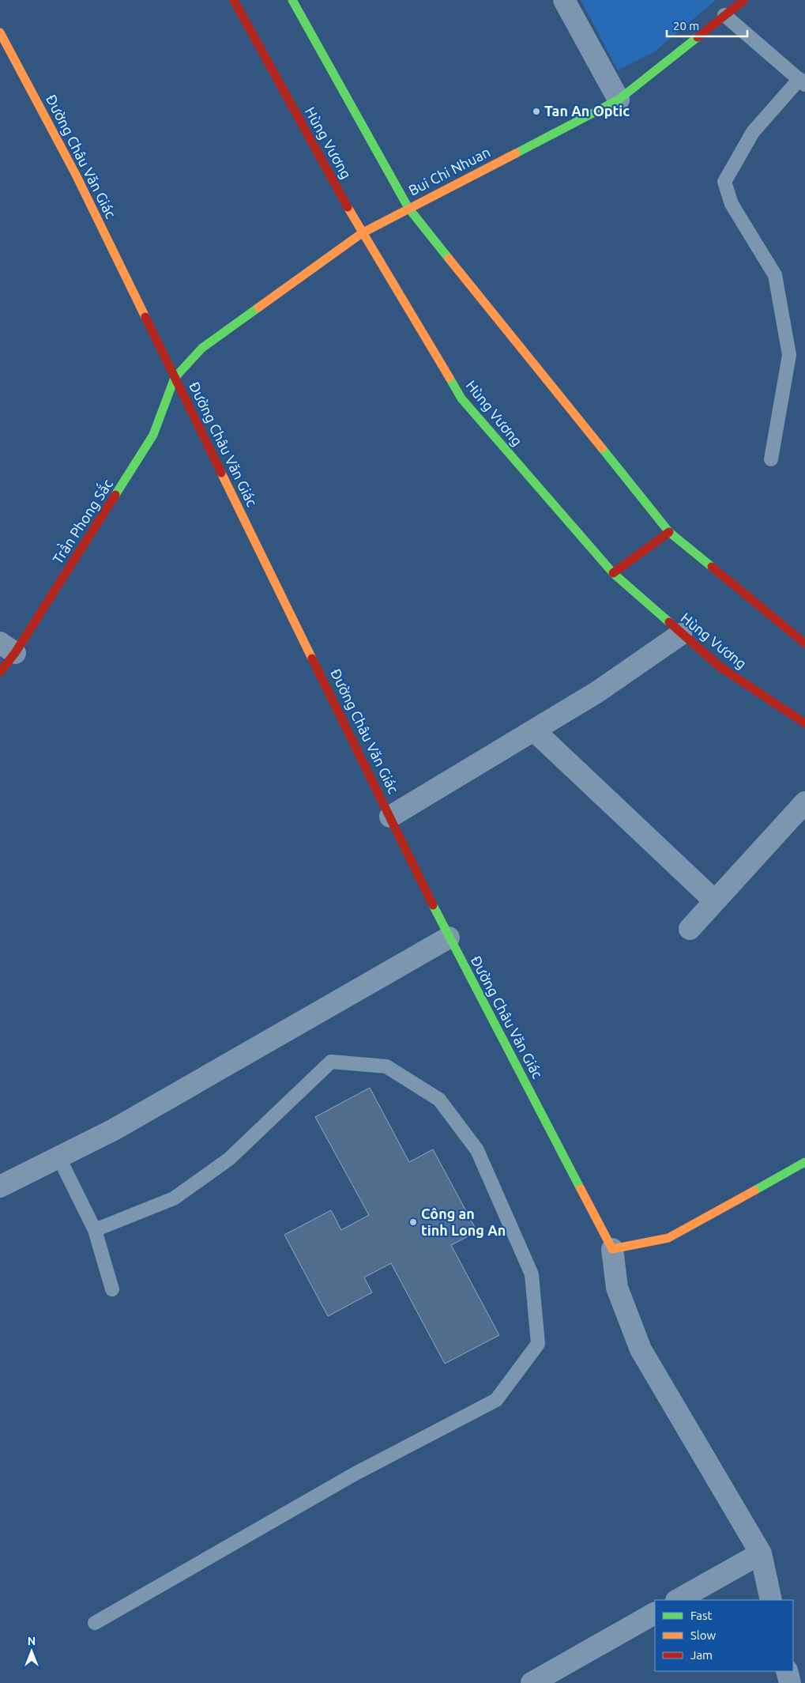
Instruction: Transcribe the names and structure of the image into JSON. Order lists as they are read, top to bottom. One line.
{"streets":{"street":["Hùng Vương","Đường Châu Văn Giác","Bui Chi Nhuan","Trần Phong Sắc"]},"crossings":[["Hùng Vương","Bui Chi Nhuan"],["Đường Châu Văn Giác","Bui Chi Nhuan"],["Đường Châu Văn Giác","Trần Phong Sắc"],["Bui Chi Nhuan","Trần Phong Sắc"]],"places":["Tan An Optic","Công an tỉnh Long An"],"legend":["Fast","Slow","Jam"],"scale_bar":"20 m","north":"top"}
